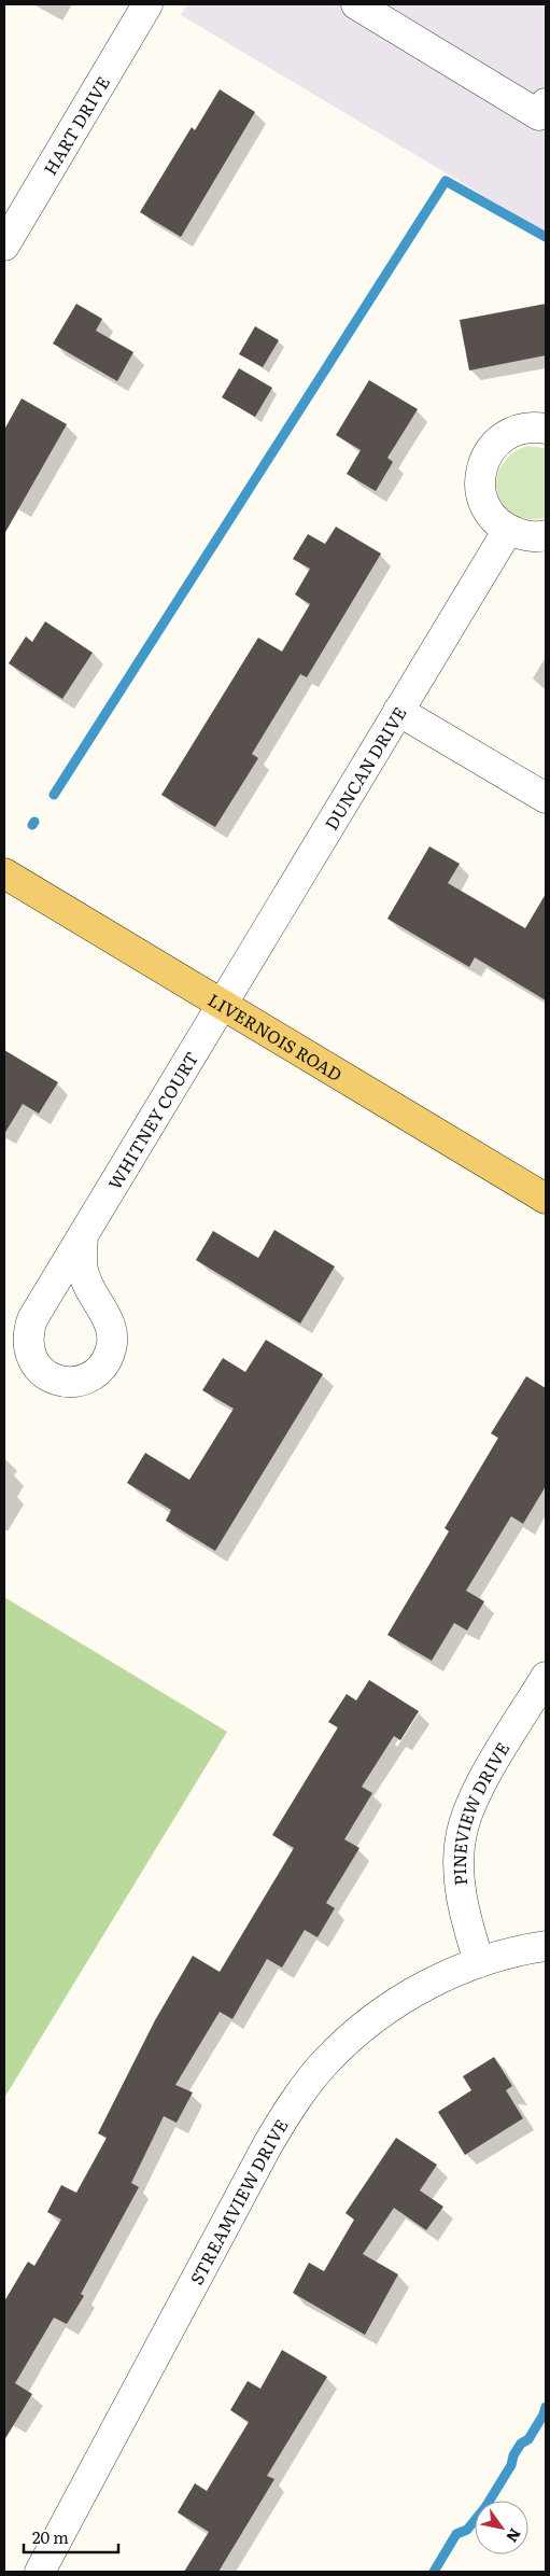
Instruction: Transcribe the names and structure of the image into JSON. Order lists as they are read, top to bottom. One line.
{"streets":{"main road":["LIVERNOIS ROAD"],"street":["HART DRIVE","DUNCAN DRIVE","WHITNEY COURT","PINEVIEW DRIVE","STREAMVIEW DRIVE"]},"crossings":[["DUNCAN DRIVE","LIVERNOIS ROAD"],["DUNCAN DRIVE","WHITNEY COURT"],["LIVERNOIS ROAD","WHITNEY COURT"],["PINEVIEW DRIVE","STREAMVIEW DRIVE"]],"scale_bar":"20 m","north":"bottom right"}
